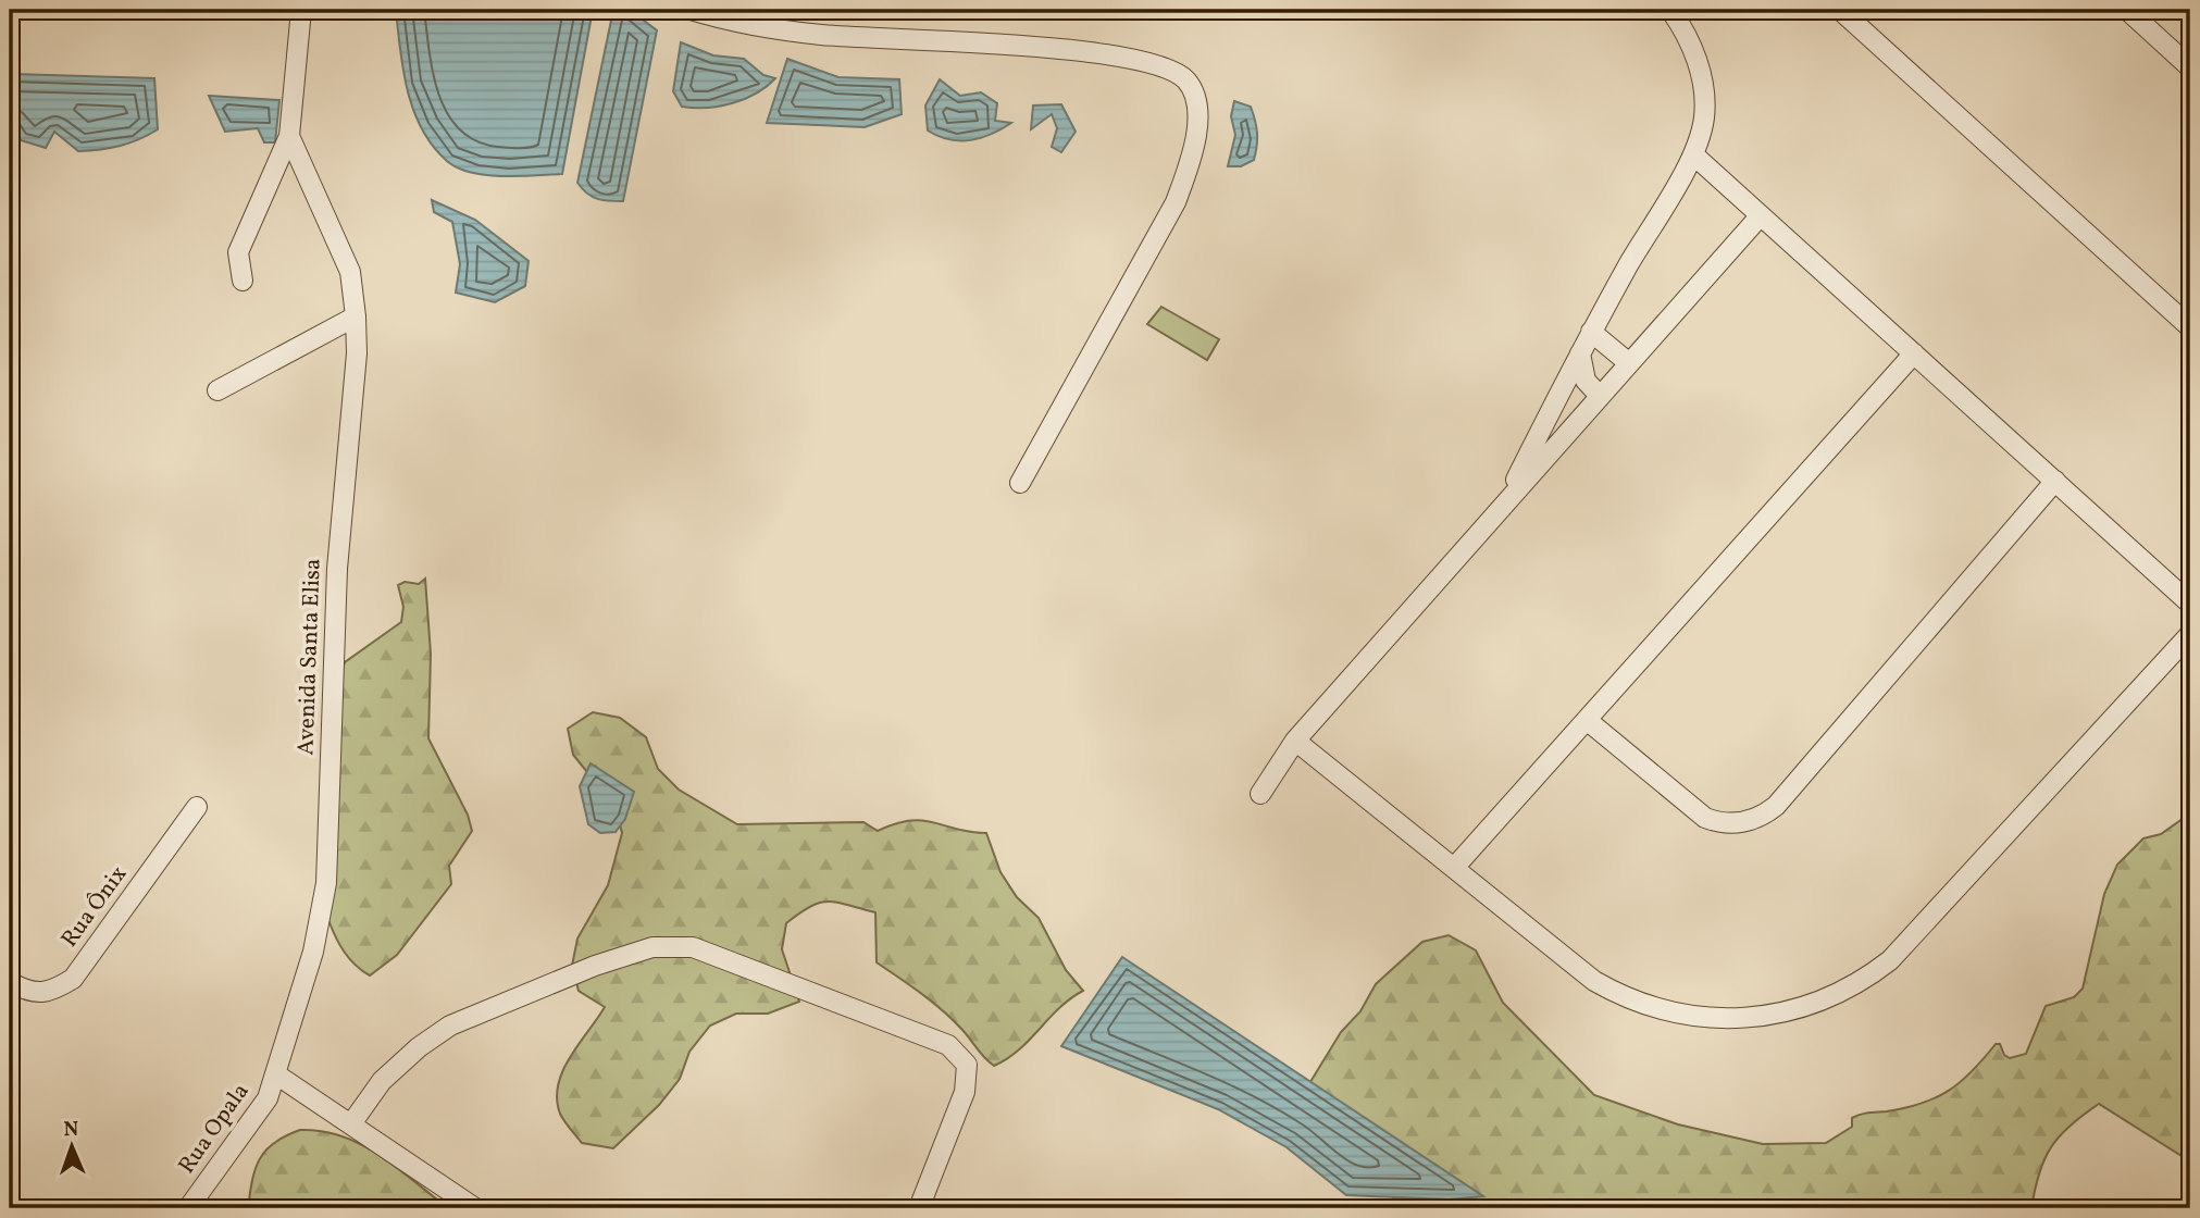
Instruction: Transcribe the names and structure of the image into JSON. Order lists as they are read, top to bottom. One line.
{"streets":{"street":["Avenida Santa Elisa","Rua Ônix","Rua Opala"]},"crossings":[["Avenida Santa Elisa","Rua Opala"]],"north":"top"}
